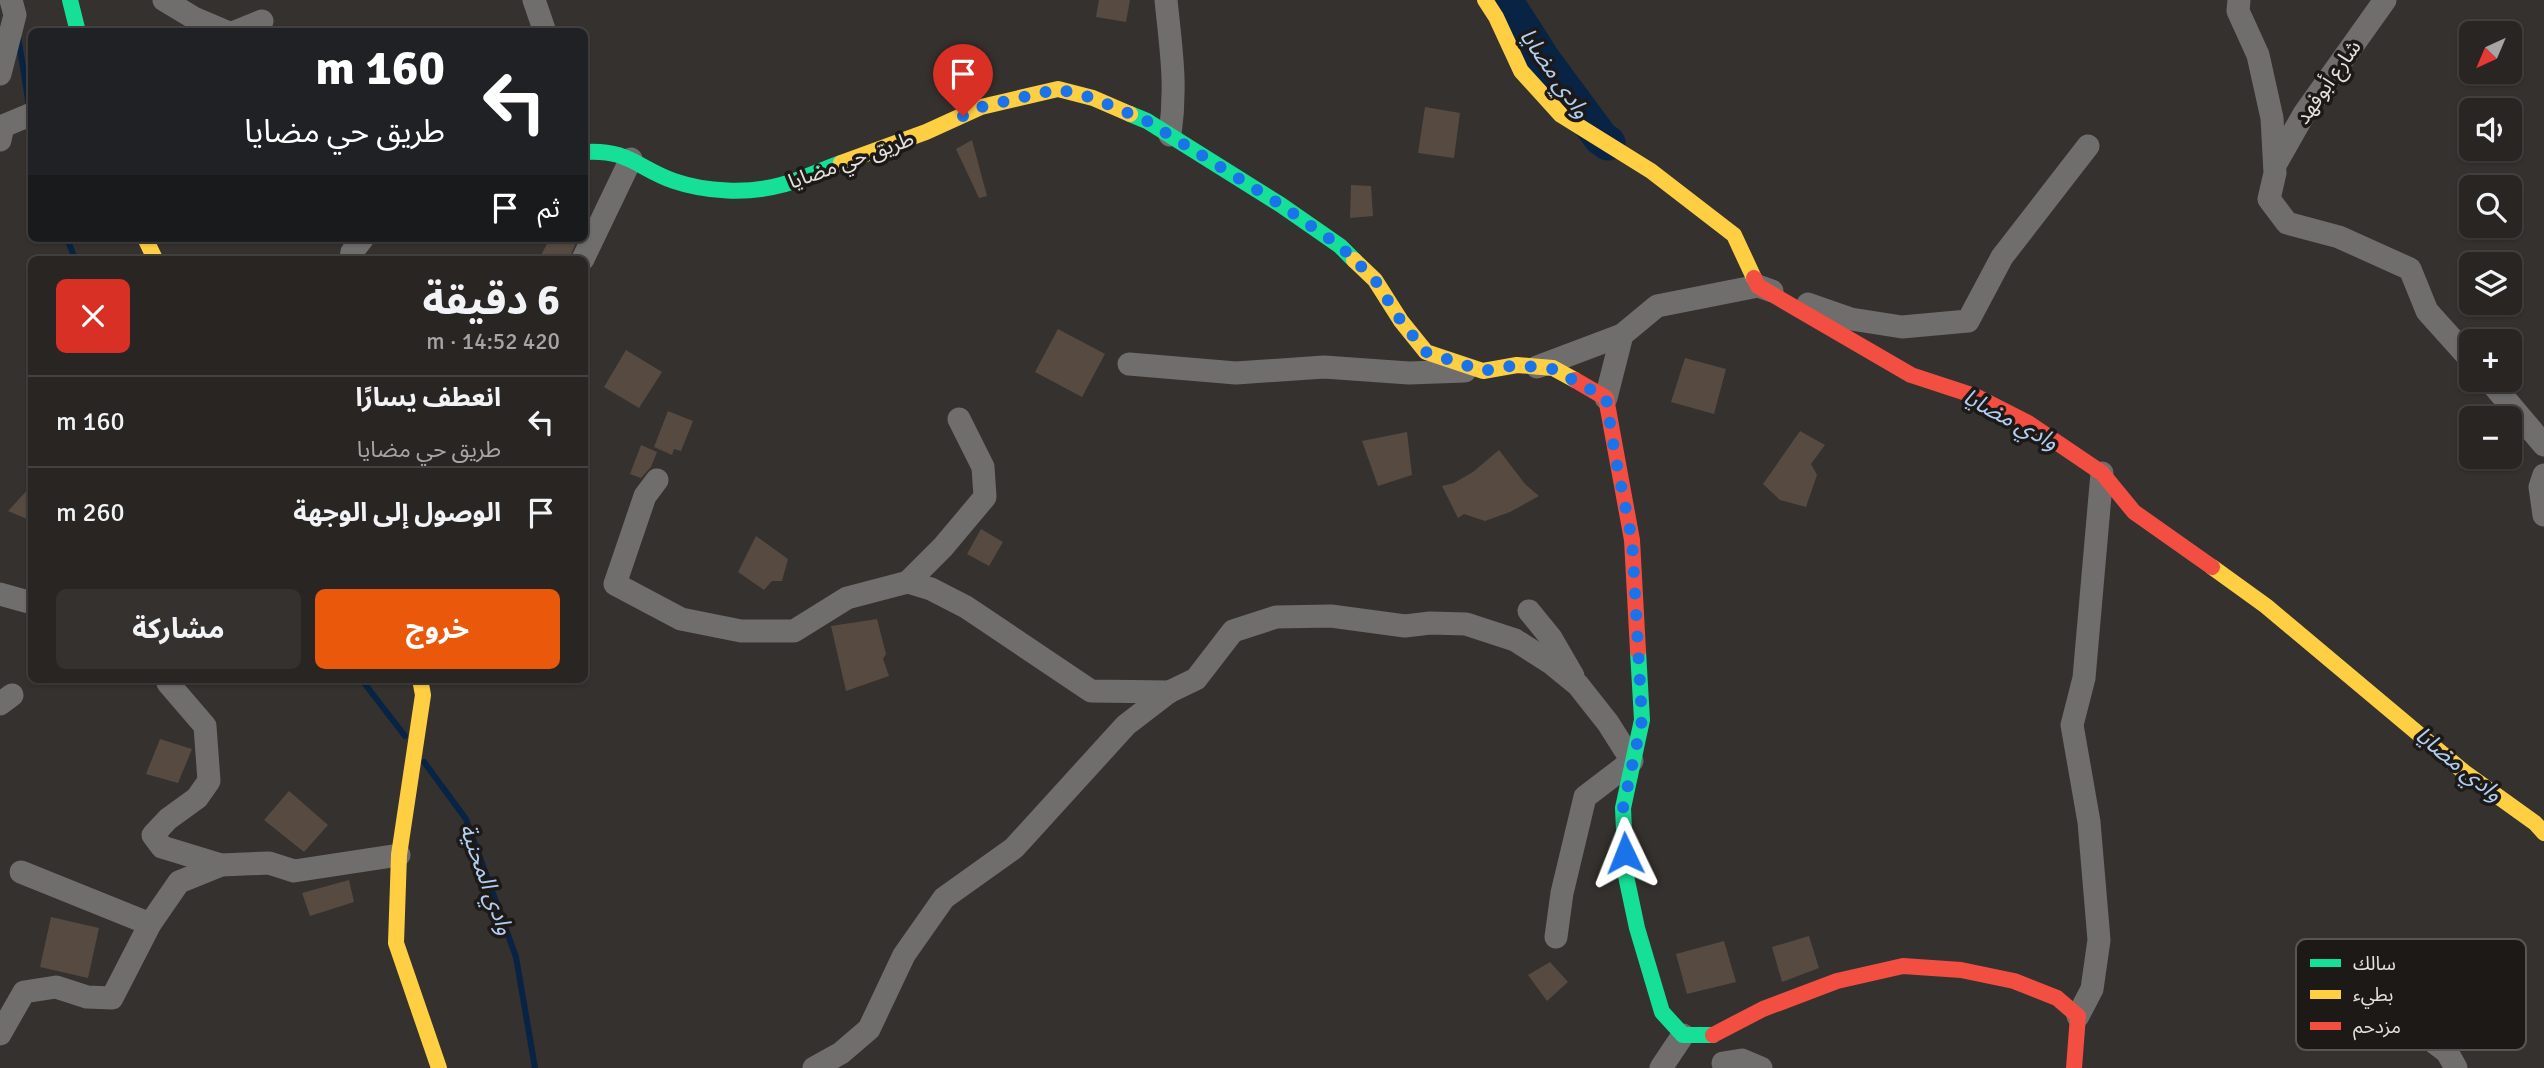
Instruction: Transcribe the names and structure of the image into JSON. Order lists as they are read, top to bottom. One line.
{"streets":{"street":["شارع أبوفهد","طريق حي مضايا"]},"water":["وادي مضايا","وادي المحنية"],"legend":["سالك","بطيء","مزدحم"],"north":"bottom left","page":{"map_buttons":["+","−"],"turn":["160 m","طريق حي مضايا"],"then":"ثم","heading":["6 دقيقة","420 m · 14:52"],"list":[{"name":"انعطف يسارًا","note":"طريق حي مضايا","value":"160 m"},{"name":"الوصول إلى الوجهة","value":"260 m"}],"buttons":["خروج","مشاركة"]}}
